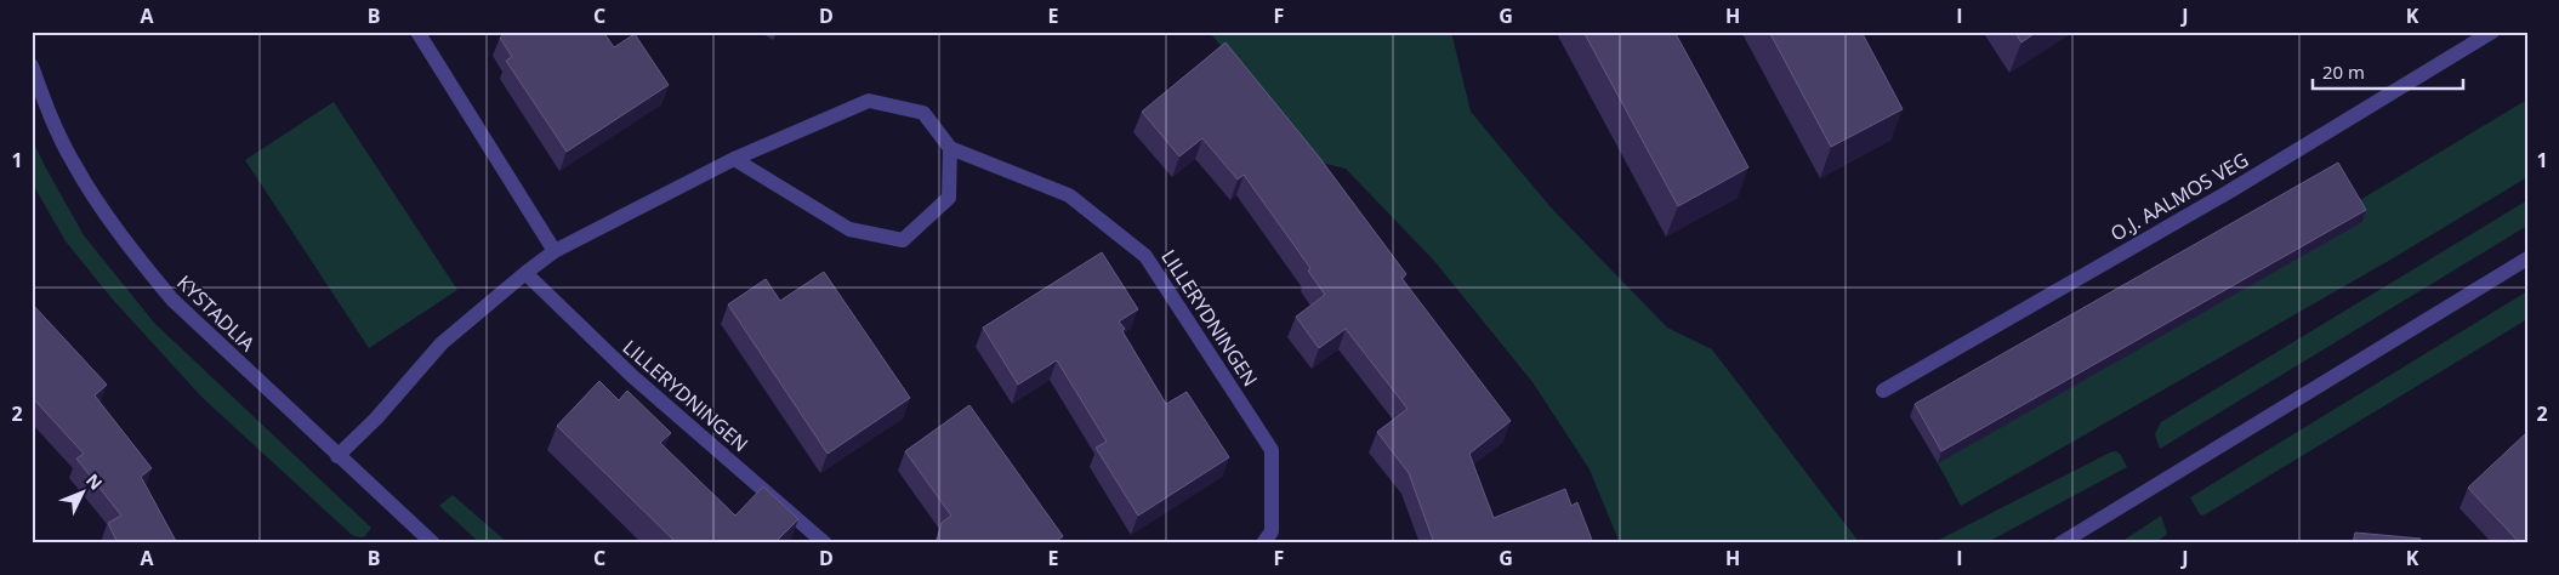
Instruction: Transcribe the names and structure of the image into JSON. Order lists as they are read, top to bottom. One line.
{"streets":{"street":["O.J. AALMOS VEG","KYSTADLIA","LILLERYDNINGEN"]},"scale_bar":"20 m","north":"top right","grid":{"columns":["A","B","C","D","E","F","G","H","I","J","K"],"rows":["1","2"]}}
